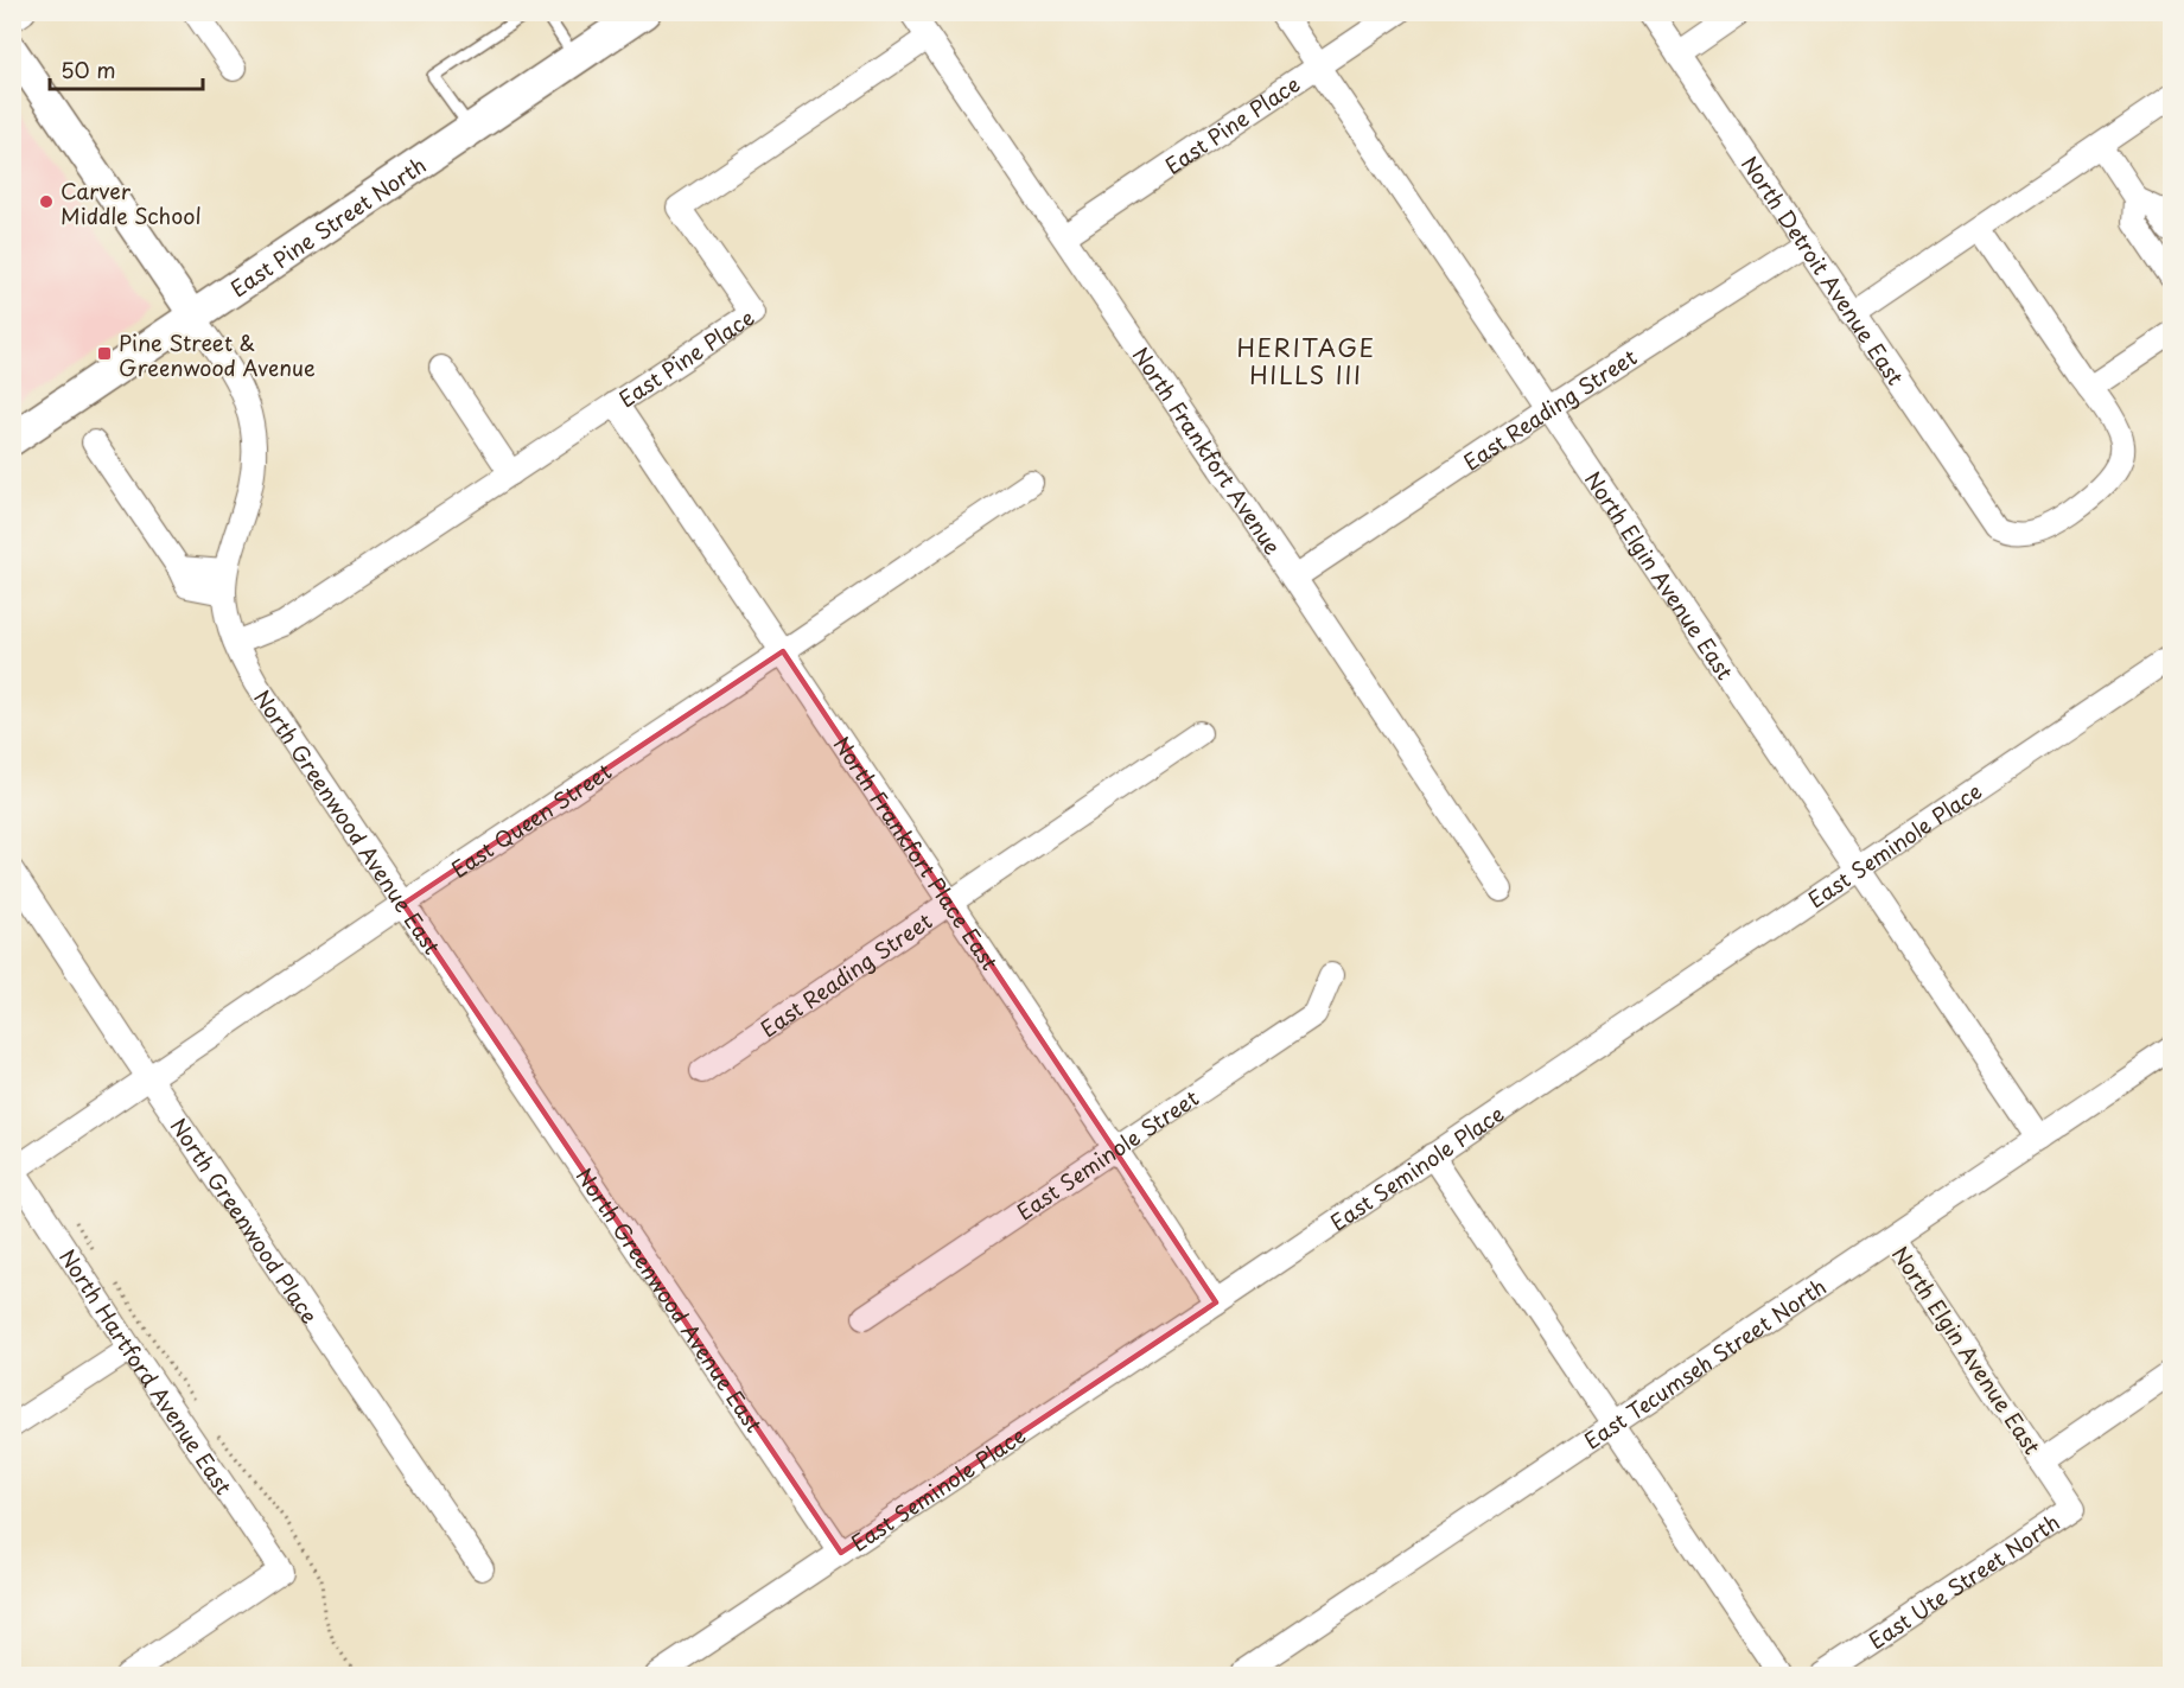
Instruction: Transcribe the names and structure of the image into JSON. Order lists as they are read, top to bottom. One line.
{"streets":{"main road":["East Pine Street North"],"street":["East Pine Place","North Detroit Avenue East","East Reading Street","North Frankfort Avenue","North Elgin Avenue East","East Queen Street","North Greenwood Avenue East","East Seminole Place","North Frankfort Place East","East Seminole Street","North Greenwood Place","East Tecumseh Street North","North Hartford Avenue East","East Ute Street North"]},"crossings":[["East Pine Place","North Frankfort Avenue"],["East Pine Place","North Elgin Avenue East"],["East Pine Place","North Greenwood Avenue East"],["East Pine Place","North Frankfort Place East"],["East Pine Street North","North Greenwood Avenue East"],["North Detroit Avenue East","East Reading Street"],["East Reading Street","North Frankfort Avenue"],["East Reading Street","North Elgin Avenue East"],["East Reading Street","North Frankfort Place East"],["North Elgin Avenue East","East Seminole Place"],["North Elgin Avenue East","East Tecumseh Street North"],["North Elgin Avenue East","East Ute Street North"],["East Queen Street","North Greenwood Avenue East"],["East Queen Street","North Frankfort Place East"],["East Queen Street","North Greenwood Place"],["East Queen Street","North Hartford Avenue East"],["North Greenwood Avenue East","East Seminole Place"],["East Seminole Place","North Frankfort Place East"],["North Frankfort Place East","East Seminole Street"]],"districts":["HERITAGE HILLS III"],"places":{"other":["Carver Middle School"],"transit":["Pine Street & Greenwood Avenue"]},"scale_bar":"50 m"}
